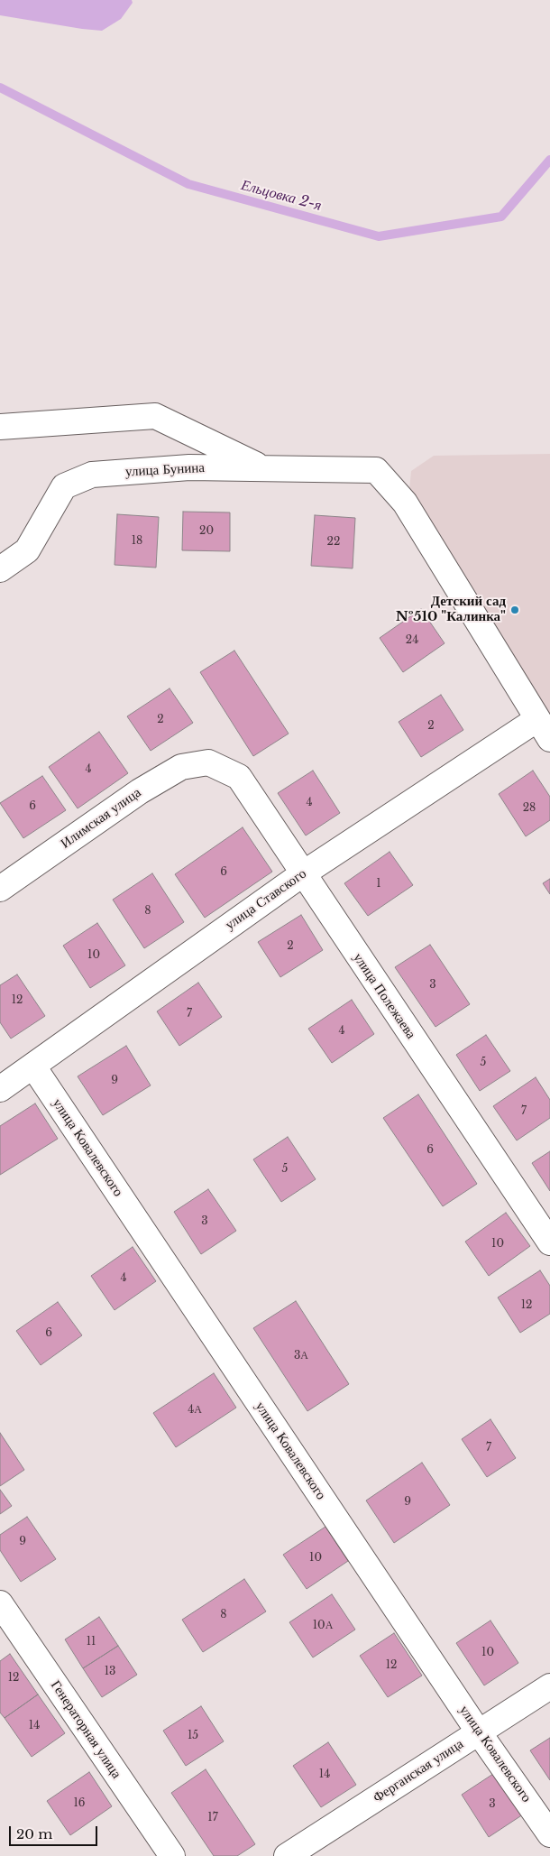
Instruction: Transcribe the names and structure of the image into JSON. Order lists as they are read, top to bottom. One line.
{"streets":{"street":["улица Бунина","Илимская улица","улица Ставского","улица Полежаева","улица Ковалевского","Генераторная улица","Ферганская улица"]},"crossings":[["улица Бунина","улица Ставского"],["Илимская улица","улица Полежаева"],["улица Ставского","улица Полежаева"],["улица Ставского","улица Ковалевского"],["улица Ковалевского","Ферганская улица"]],"water":["Ельцовка 2-я"],"places":["Детский сад №510 \"Калинка\""],"house_numbers":["20","18","22","24","2","2","4","4","6","28","6","1","8","2","10","3","12","7","4","5","9","7","6","5","3","10","4","12","6","3А","4А","7","9","9","10","8","10А","11","10","12","13","12","14","15","14","16","3","17"],"scale_bar":"20 m"}
